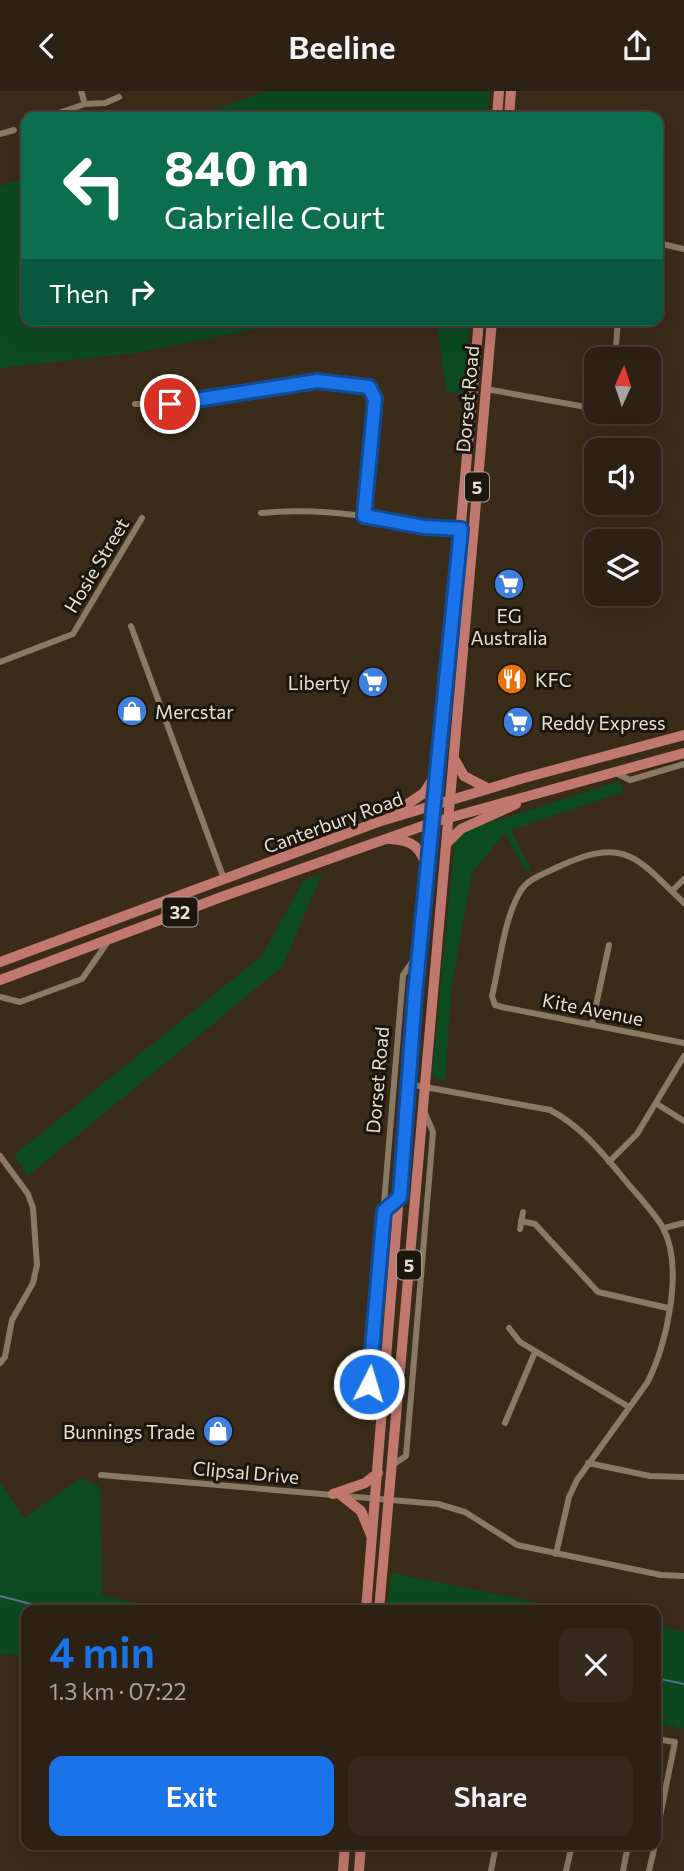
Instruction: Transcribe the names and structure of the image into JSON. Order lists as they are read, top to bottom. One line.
{"streets":{"main road":["Dorset Road","5","Canterbury Road","32"],"street":["Hosie Street","Kite Avenue","Clipsal Drive"]},"crossings":[["Dorset Road","Canterbury Road"],["Dorset Road","Clipsal Drive"]],"places":{"supermarket":["EG Australia","Liberty","Reddy Express"],"restaurant":["KFC"],"shop":["Mercstar","Bunnings Trade"]},"north":"top","page":{"header":"Beeline","turn":["840 m","Gabrielle Court"],"then":"Then","heading":["4 min","1.3 km · 07:22"],"buttons":["Exit","Share"]}}
